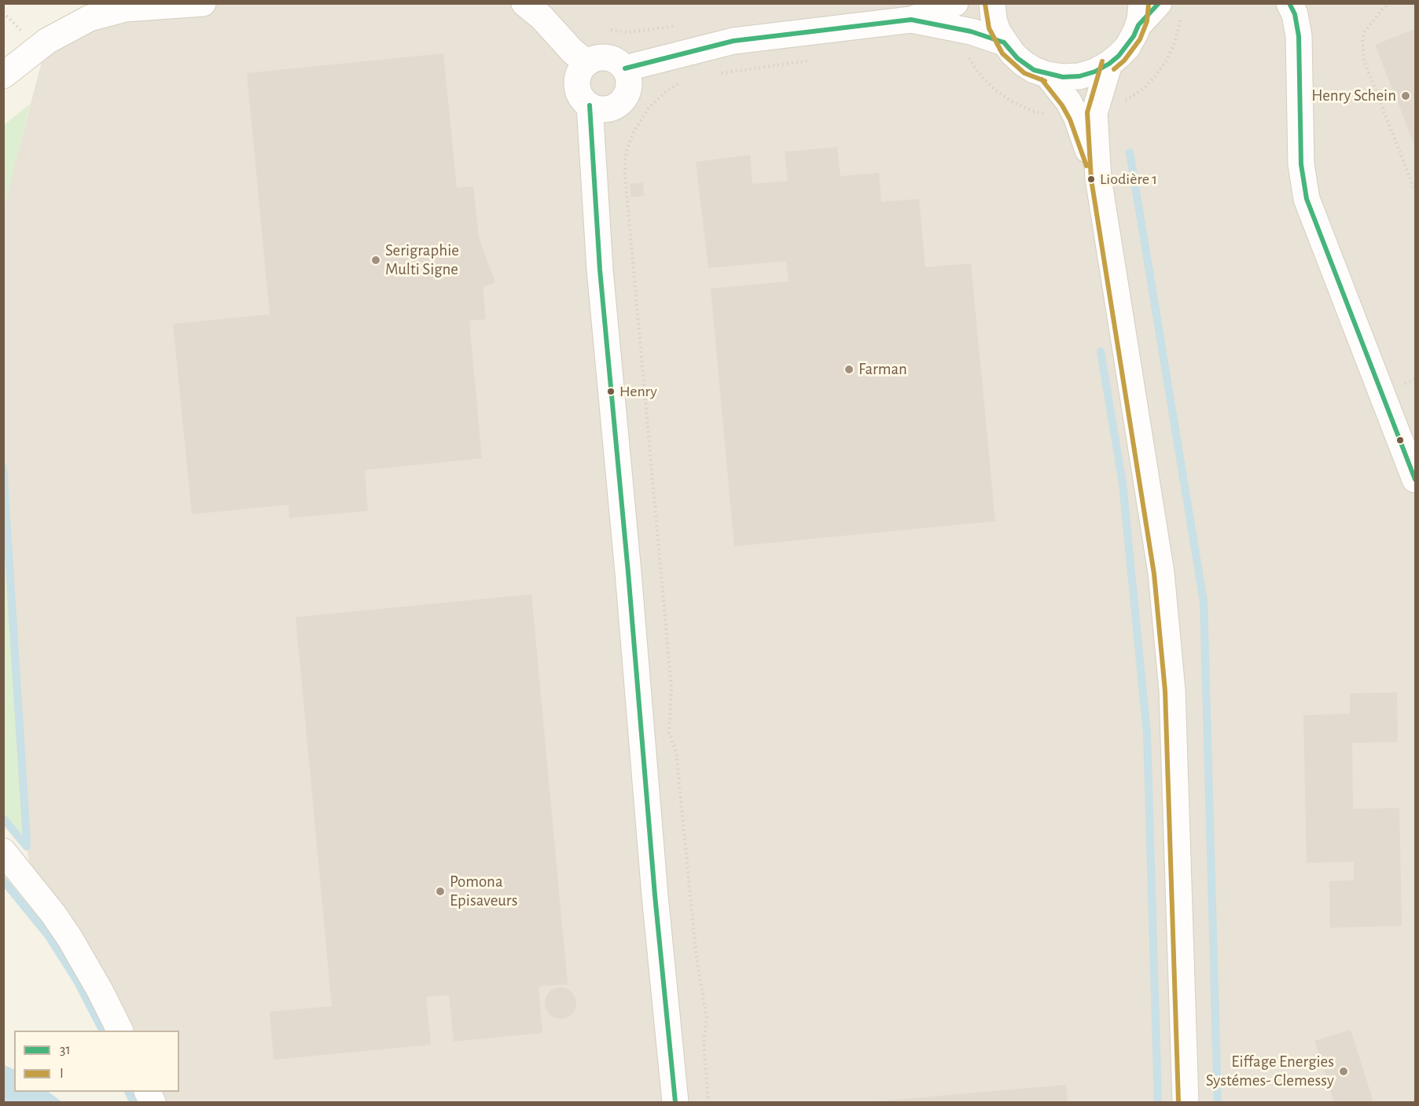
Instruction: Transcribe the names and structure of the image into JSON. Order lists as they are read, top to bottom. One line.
{"places":["Henry Schein","Liodière 1","Serigraphie Multi Signe","Farman","Henry","Pomona Episaveurs","Eiffage Energies Systémes- Clemessy"],"lines":["transit line 31","transit line I"],"legend":["31","I"]}
